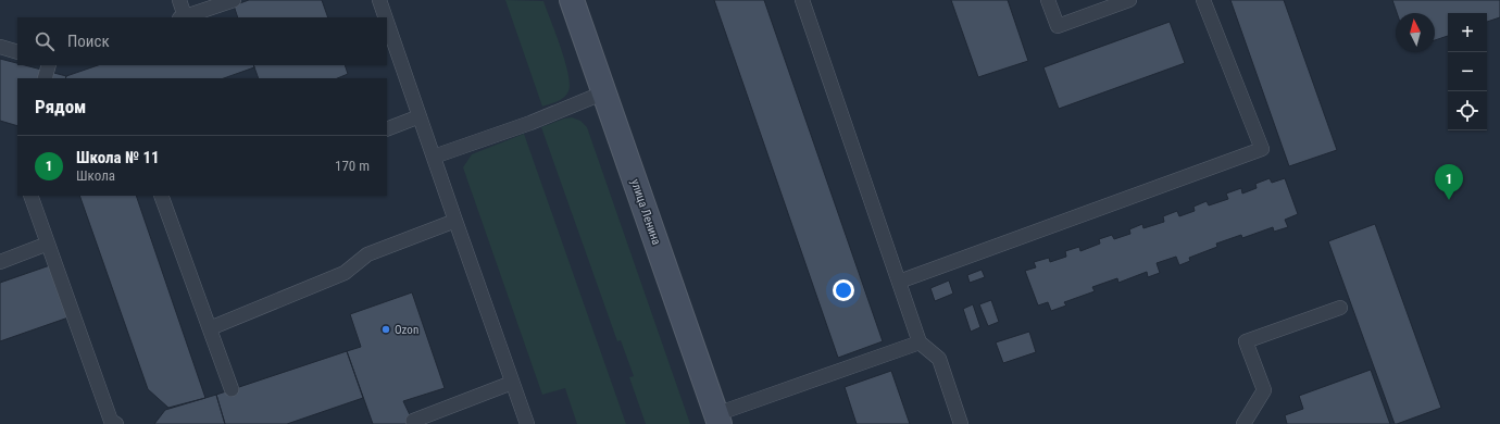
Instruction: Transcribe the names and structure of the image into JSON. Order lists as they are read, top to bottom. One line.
{"streets":{"main road":["улица Ленина"]},"places":["Ozon"],"north":"top","page":{"map_buttons":["+","−"],"search":"Поиск","heading":"Рядом","list":[{"mark":"1","name":"Школа № 11","note":"Школа","value":"170 m"}],"pins":"1"}}
